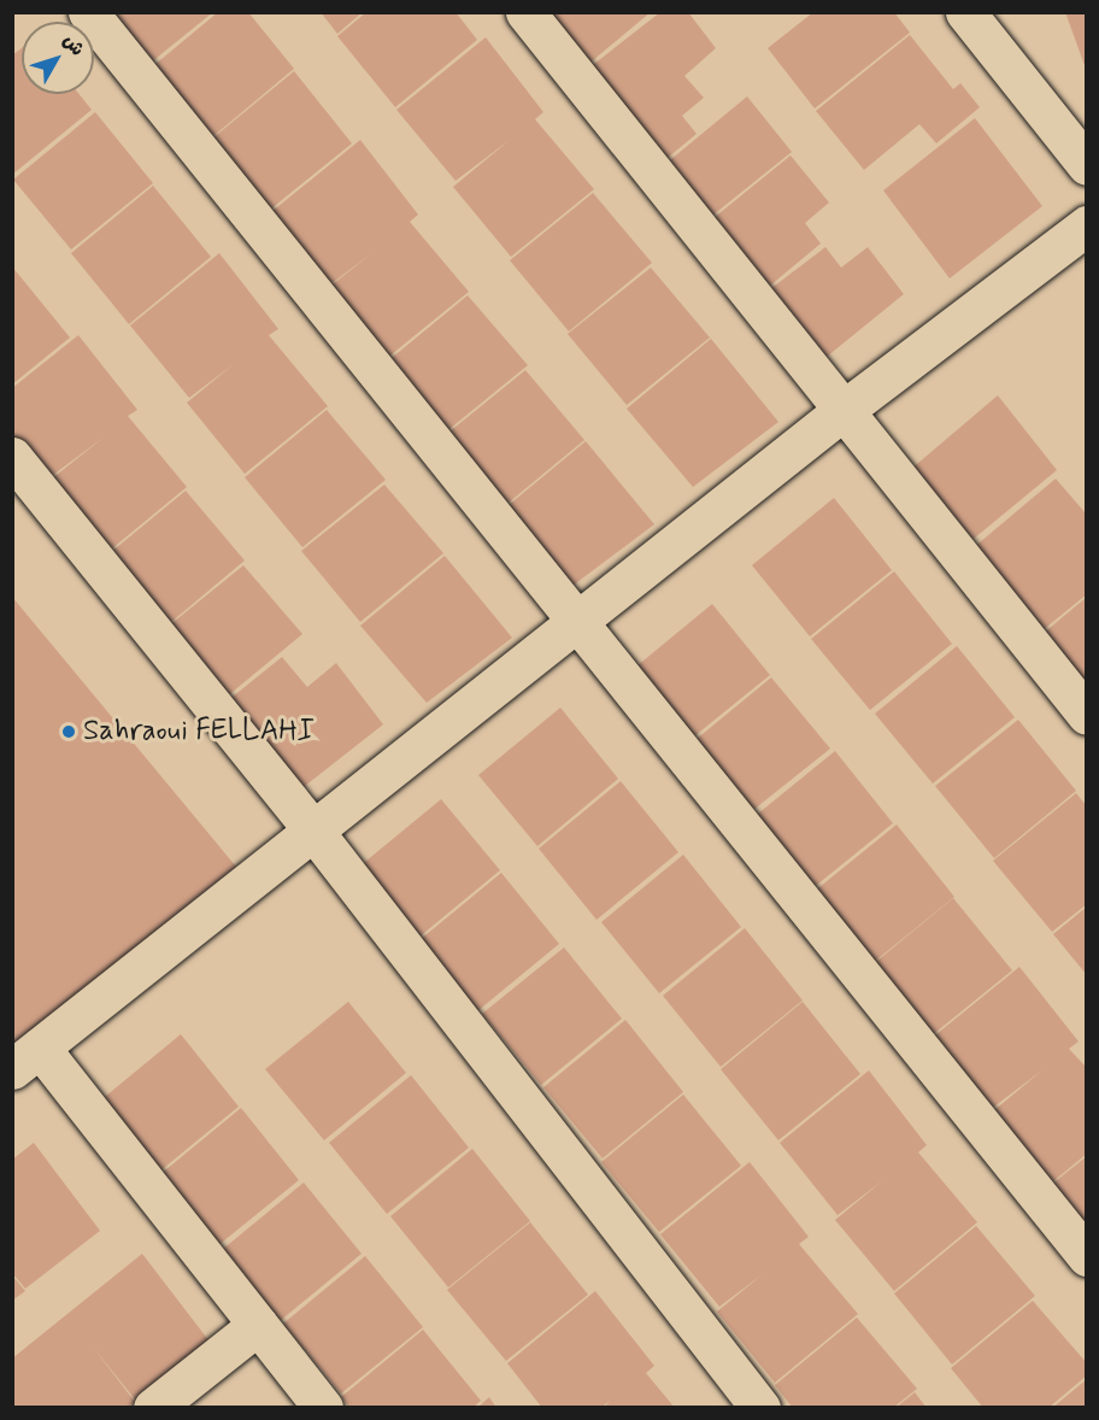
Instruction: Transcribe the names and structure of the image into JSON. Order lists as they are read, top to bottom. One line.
{"places":["Sahraoui FELLAHI"],"north":"top right"}
